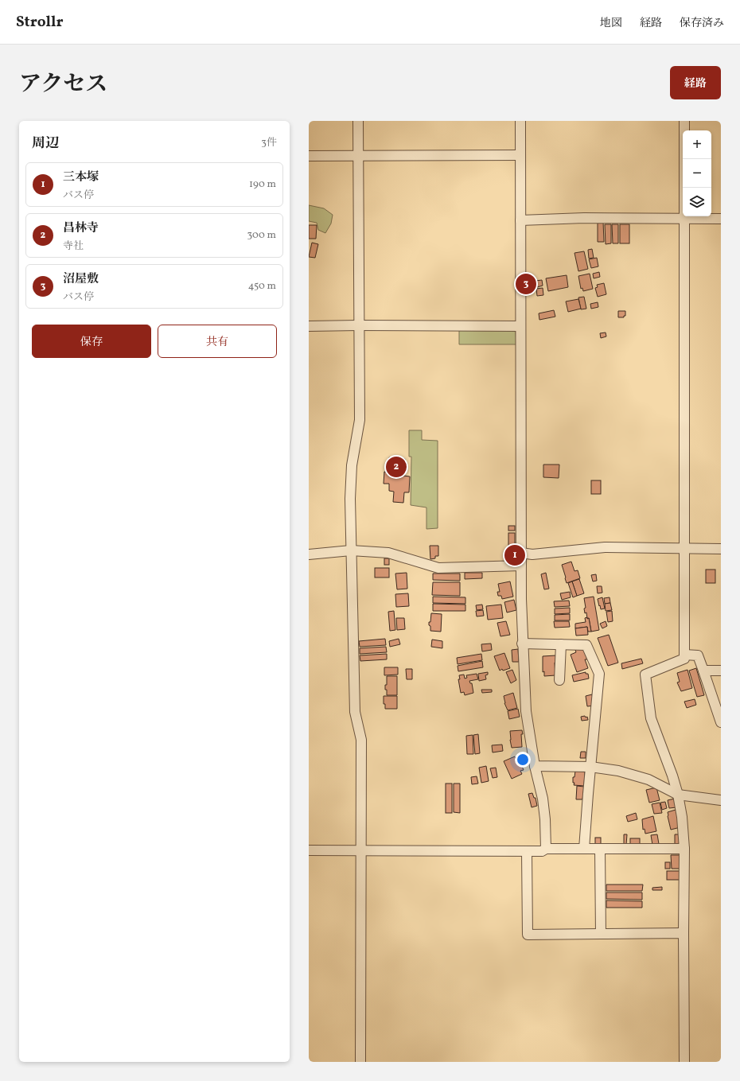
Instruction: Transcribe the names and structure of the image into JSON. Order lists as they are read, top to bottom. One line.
{"page":{"header":"Strollr","nav":["地図","経路","保存済み"],"title":"アクセス","buttons":["経路",["保存","共有"]],"heading":["周辺","3件"],"map_buttons":["+","−"],"list":[{"mark":"1","name":"三本塚","note":"バス停","value":"190 m"},{"mark":"2","name":"昌林寺","note":"寺社","value":"300 m"},{"mark":"3","name":"沼屋敷","note":"バス停","value":"450 m"}],"pins":["3","2","1"]}}
